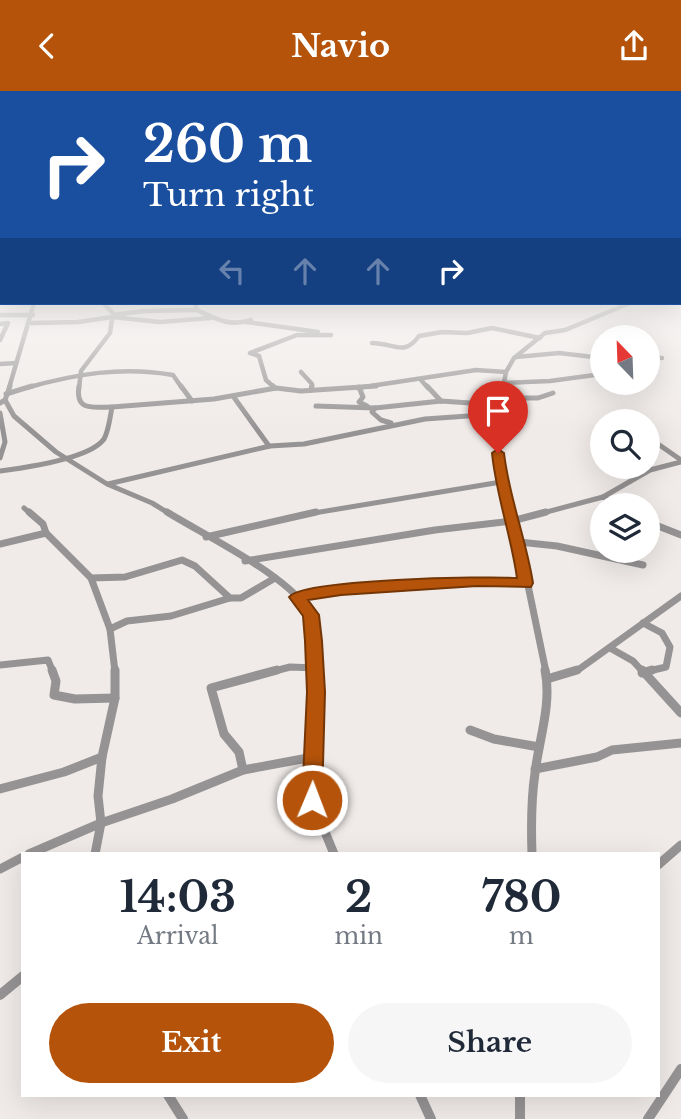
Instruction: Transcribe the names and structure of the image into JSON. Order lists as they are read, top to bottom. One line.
{"north":"top left","page":{"header":"Navio","turn":["260 m","Turn right"],"eta":["14:03","Arrival","2","min","780","m"],"buttons":["Exit","Share"]}}
